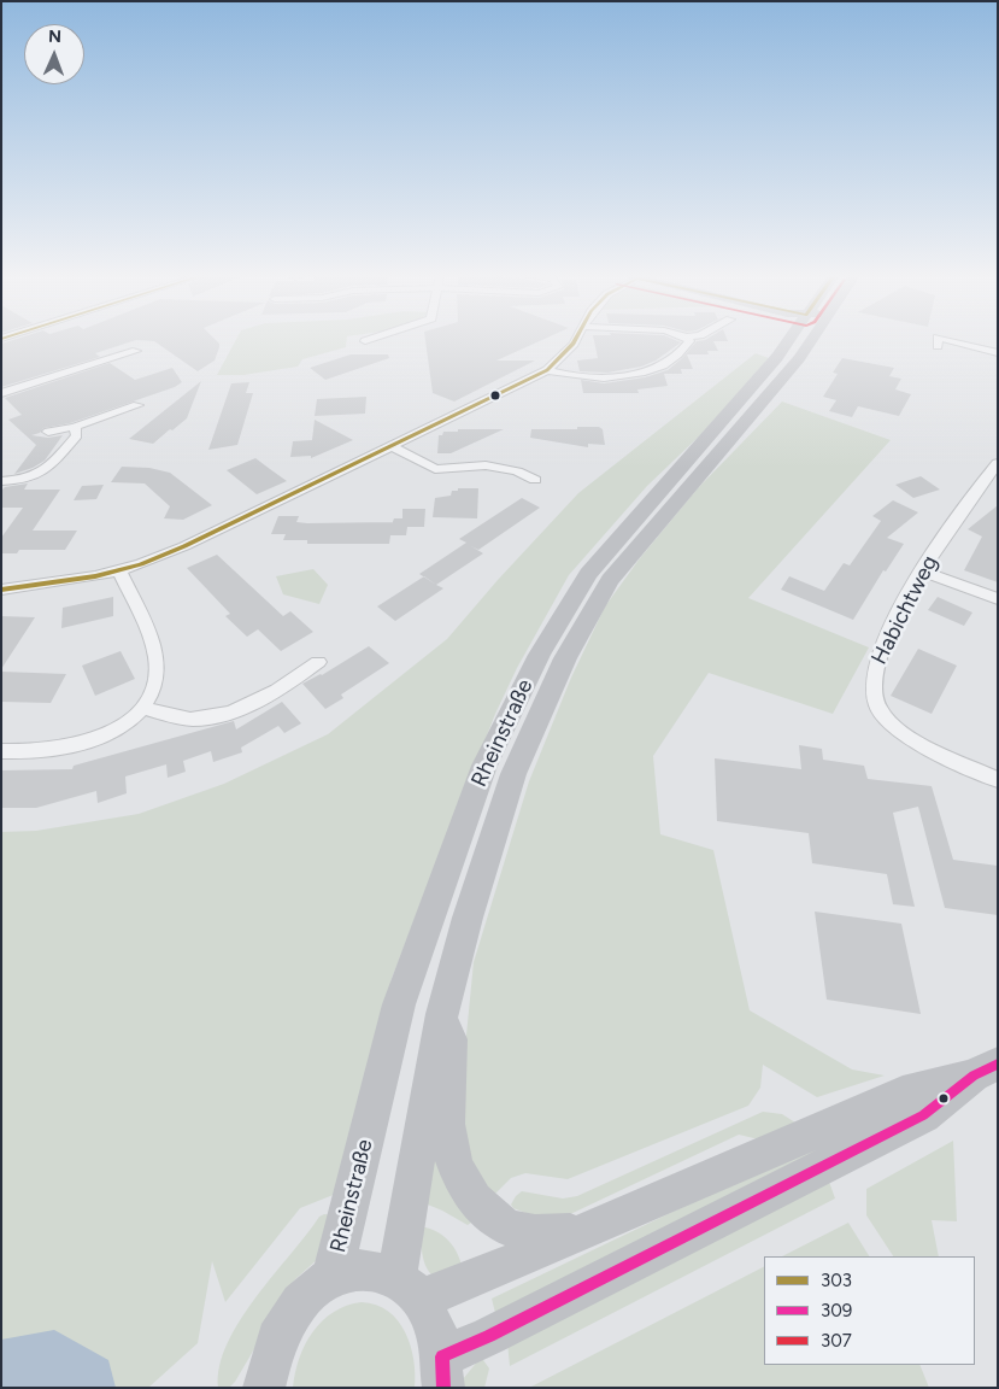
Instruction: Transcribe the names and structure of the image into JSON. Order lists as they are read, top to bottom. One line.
{"streets":{"street":["Habichtweg","Rheinstraße"]},"lines":["transit line 303","transit line 309"],"legend":["303","309","307"],"north":"top"}
